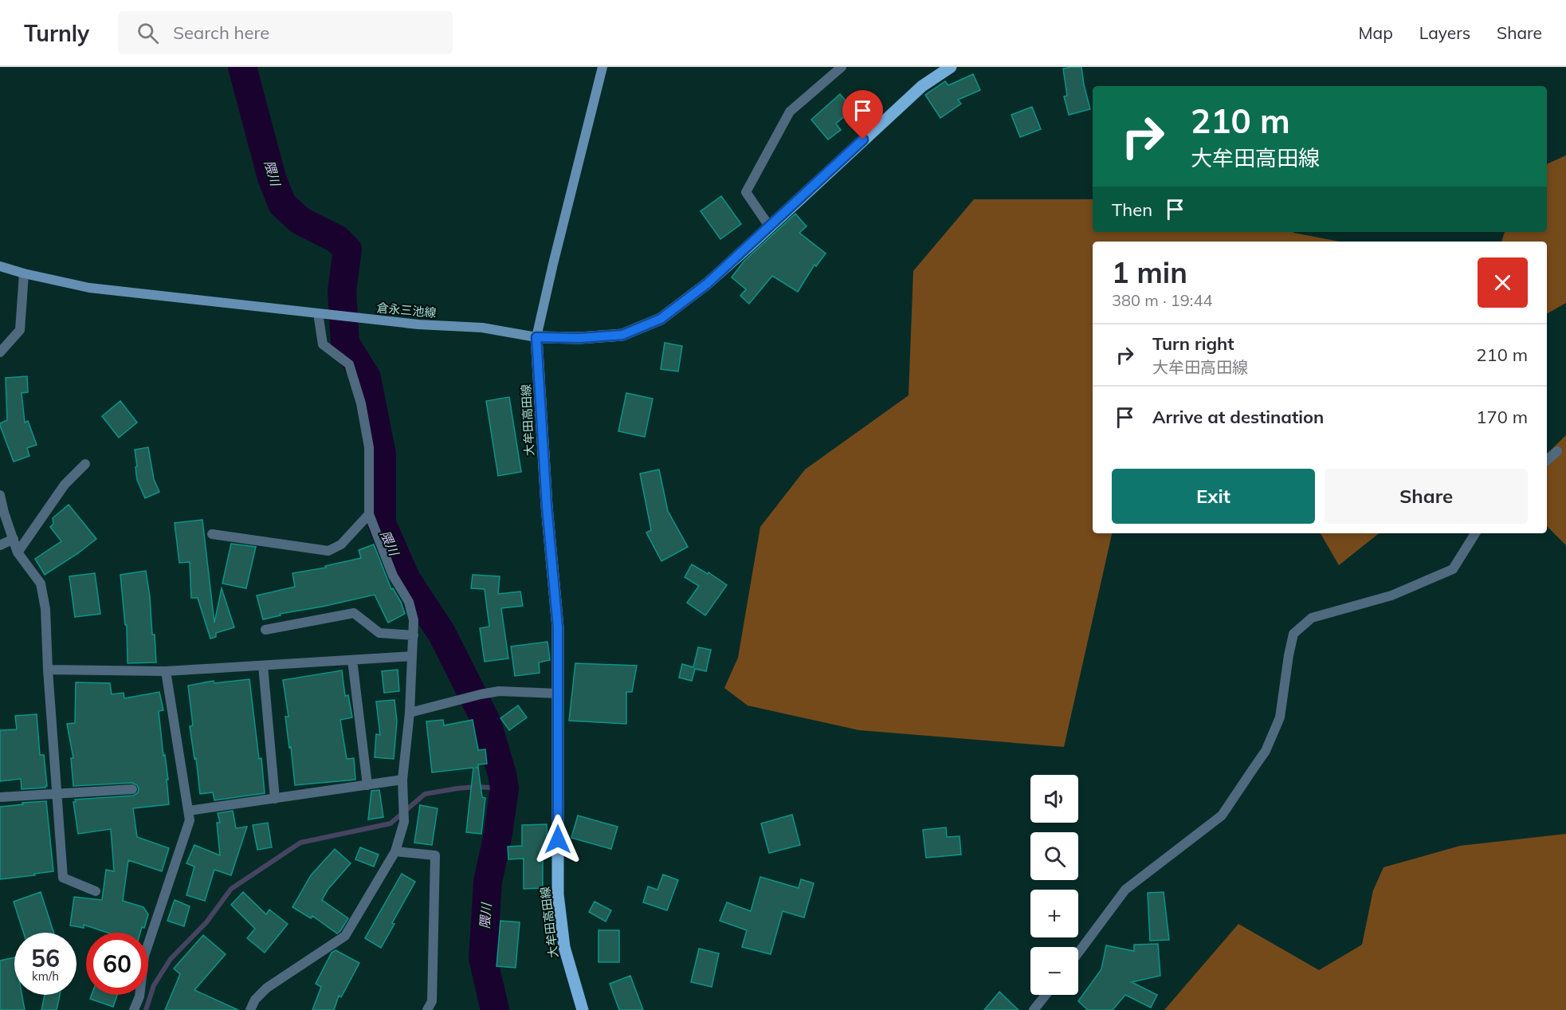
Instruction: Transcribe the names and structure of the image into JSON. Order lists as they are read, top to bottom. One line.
{"streets":{"main road":["倉永三池線","大牟田高田線"]},"crossings":[["倉永三池線","大牟田高田線"]],"water":["隈川"],"page":{"header":"Turnly","search":"Search here","nav":["Map","Layers","Share"],"turn":["210 m","大牟田高田線"],"then":"Then","heading":["1 min","380 m · 19:44"],"list":[{"name":"Turn right","note":"大牟田高田線","value":"210 m"},{"name":"Arrive at destination","value":"170 m"}],"buttons":["Exit","Share"],"map_buttons":["+","−"],"speed":"56 km/h","limit":"60"}}
